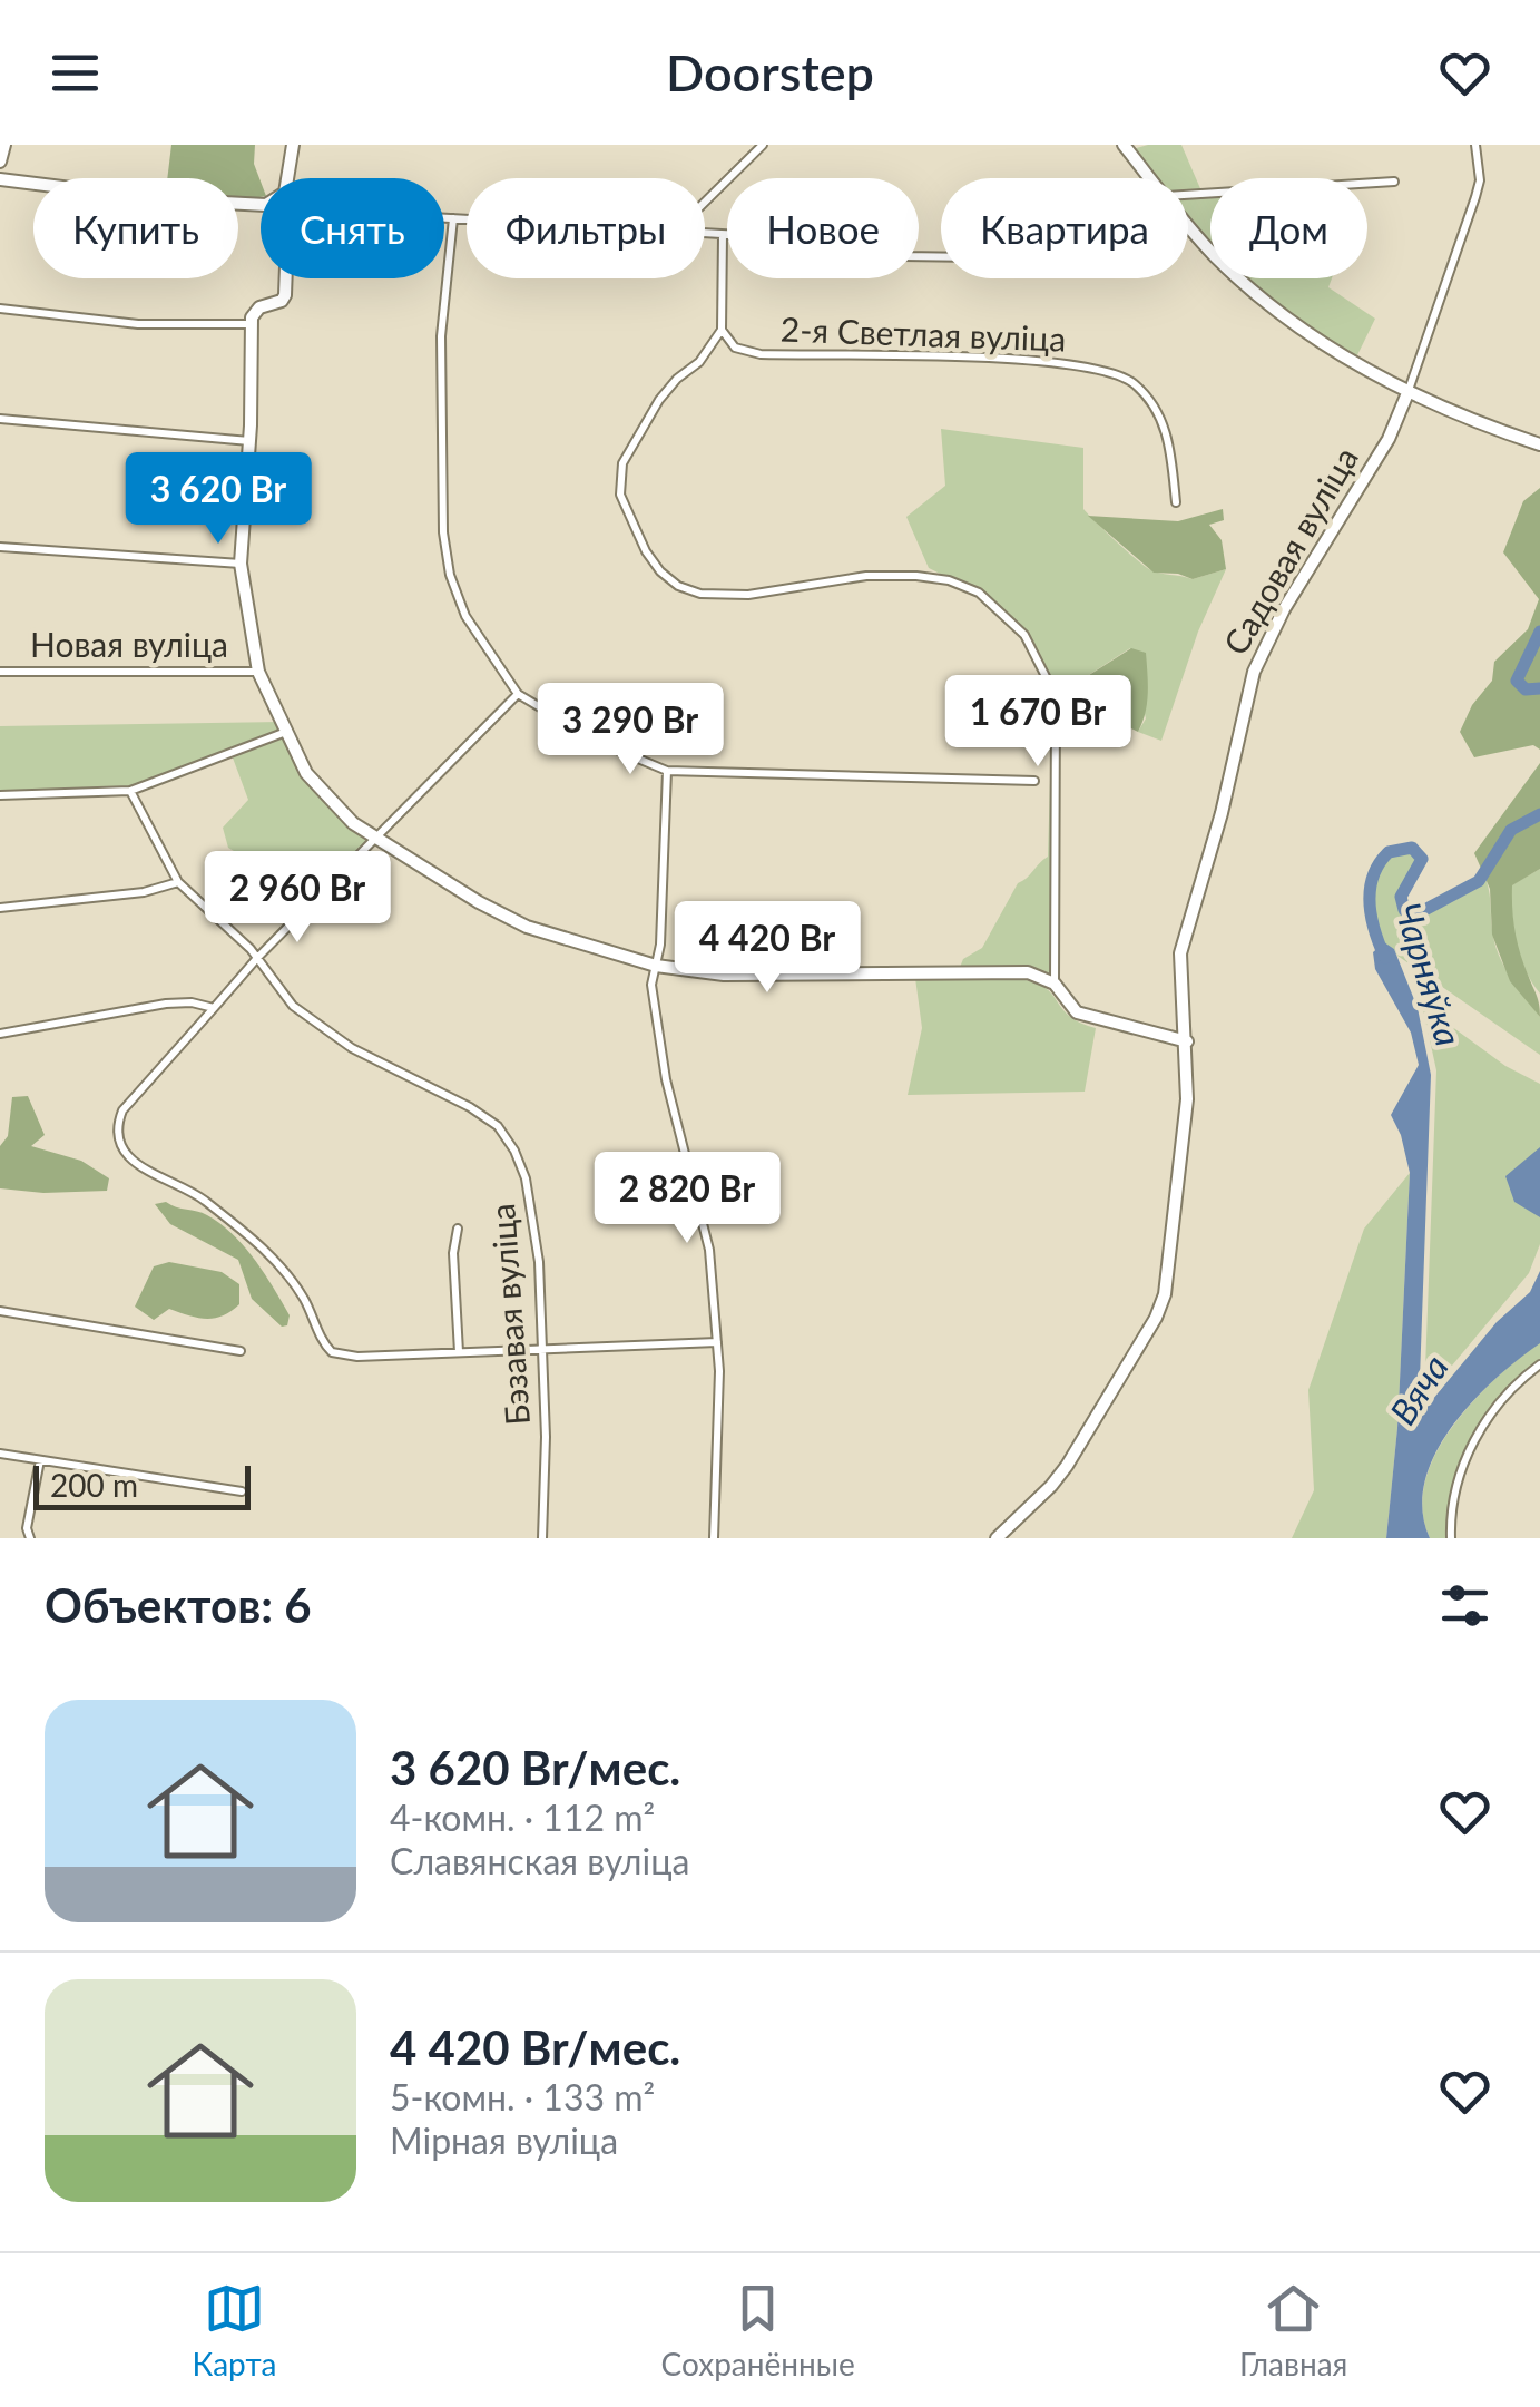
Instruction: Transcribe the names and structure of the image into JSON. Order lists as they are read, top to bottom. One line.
{"streets":{"street":["2-я Светлая вуліца","Садовая вуліца","Новая вуліца","Бэзавая вуліца"]},"water":["Чарняўка","Вяча"],"scale_bar":"200 m","page":{"header":"Doorstep","chip":["Купить","Снять","Фильтры","Новое","Квартира","Дом"],"price":["3 620 Br","1 670 Br","3 290 Br","2 960 Br","4 420 Br","2 820 Br"],"scale":"200 m","heading":"Объектов: 6","list":[{"name":"3 620 Br/мес.","note":"4-комн. · 112 m² · Славянская вуліца"},{"name":"4 420 Br/мес.","note":"5-комн. · 133 m² · Мірная вуліца"}],"tabs":["Карта","Сохранённые","Главная"]}}
